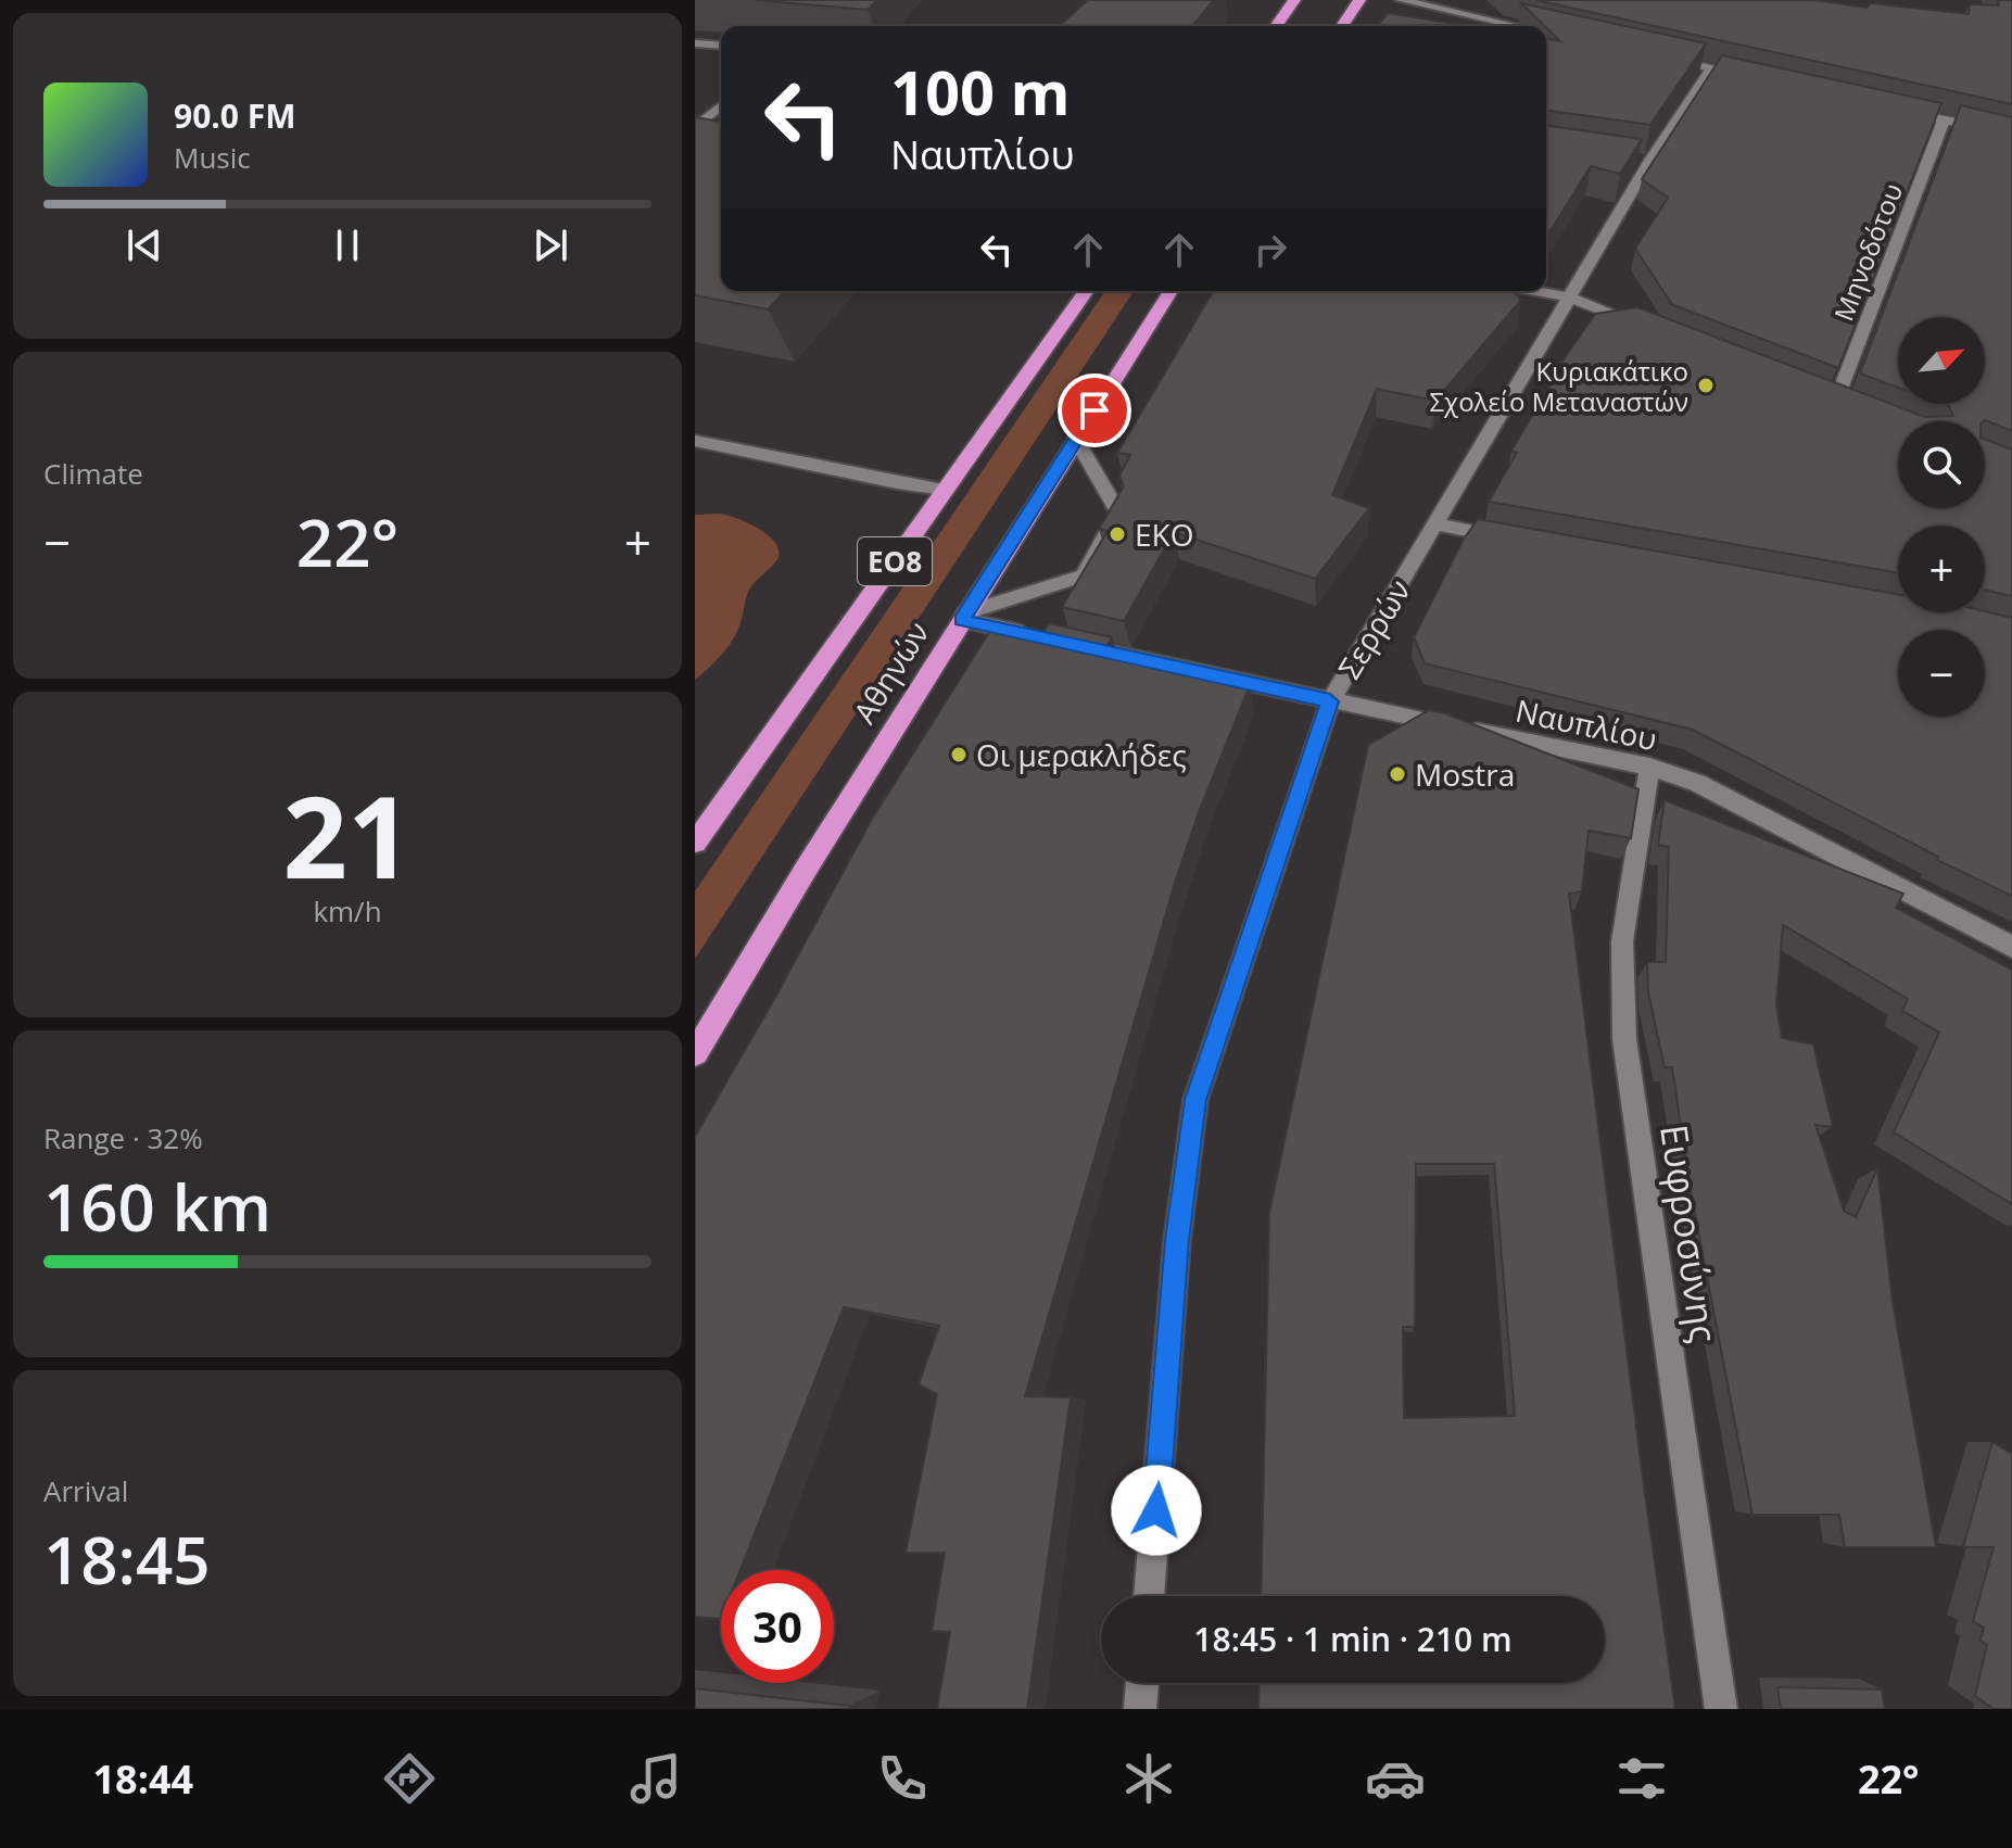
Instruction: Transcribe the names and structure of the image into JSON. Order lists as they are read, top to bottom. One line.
{"streets":{"highway":["ΕΟ8","Αθηνών"],"street":["Μηνοδότου","Σερρών","Ναυπλίου","Ευφροσύνης"]},"crossings":[["Σερρών","Ναυπλίου"],["Αθηνών","Ναυπλίου"],["Ναυπλίου","Ευφροσύνης"]],"places":["Κυριακάτικο Σχολείο Μεταναστών","EKO","Οι μερακλήδες","Mostra"],"north":"top right","page":{"turn":["100 m","Ναυπλίου"],"song":["90.0 FM","Music"],"map_buttons":["+","−"],"tile":["Climate",["21","km/h"],["Range · 32%","160 km"],["Arrival","18:45"]],"heat":["−","22°","+"],"limit":"30","trip":"18:45 · 1 min · 210 m","tabs":["18:44","22°"]}}
